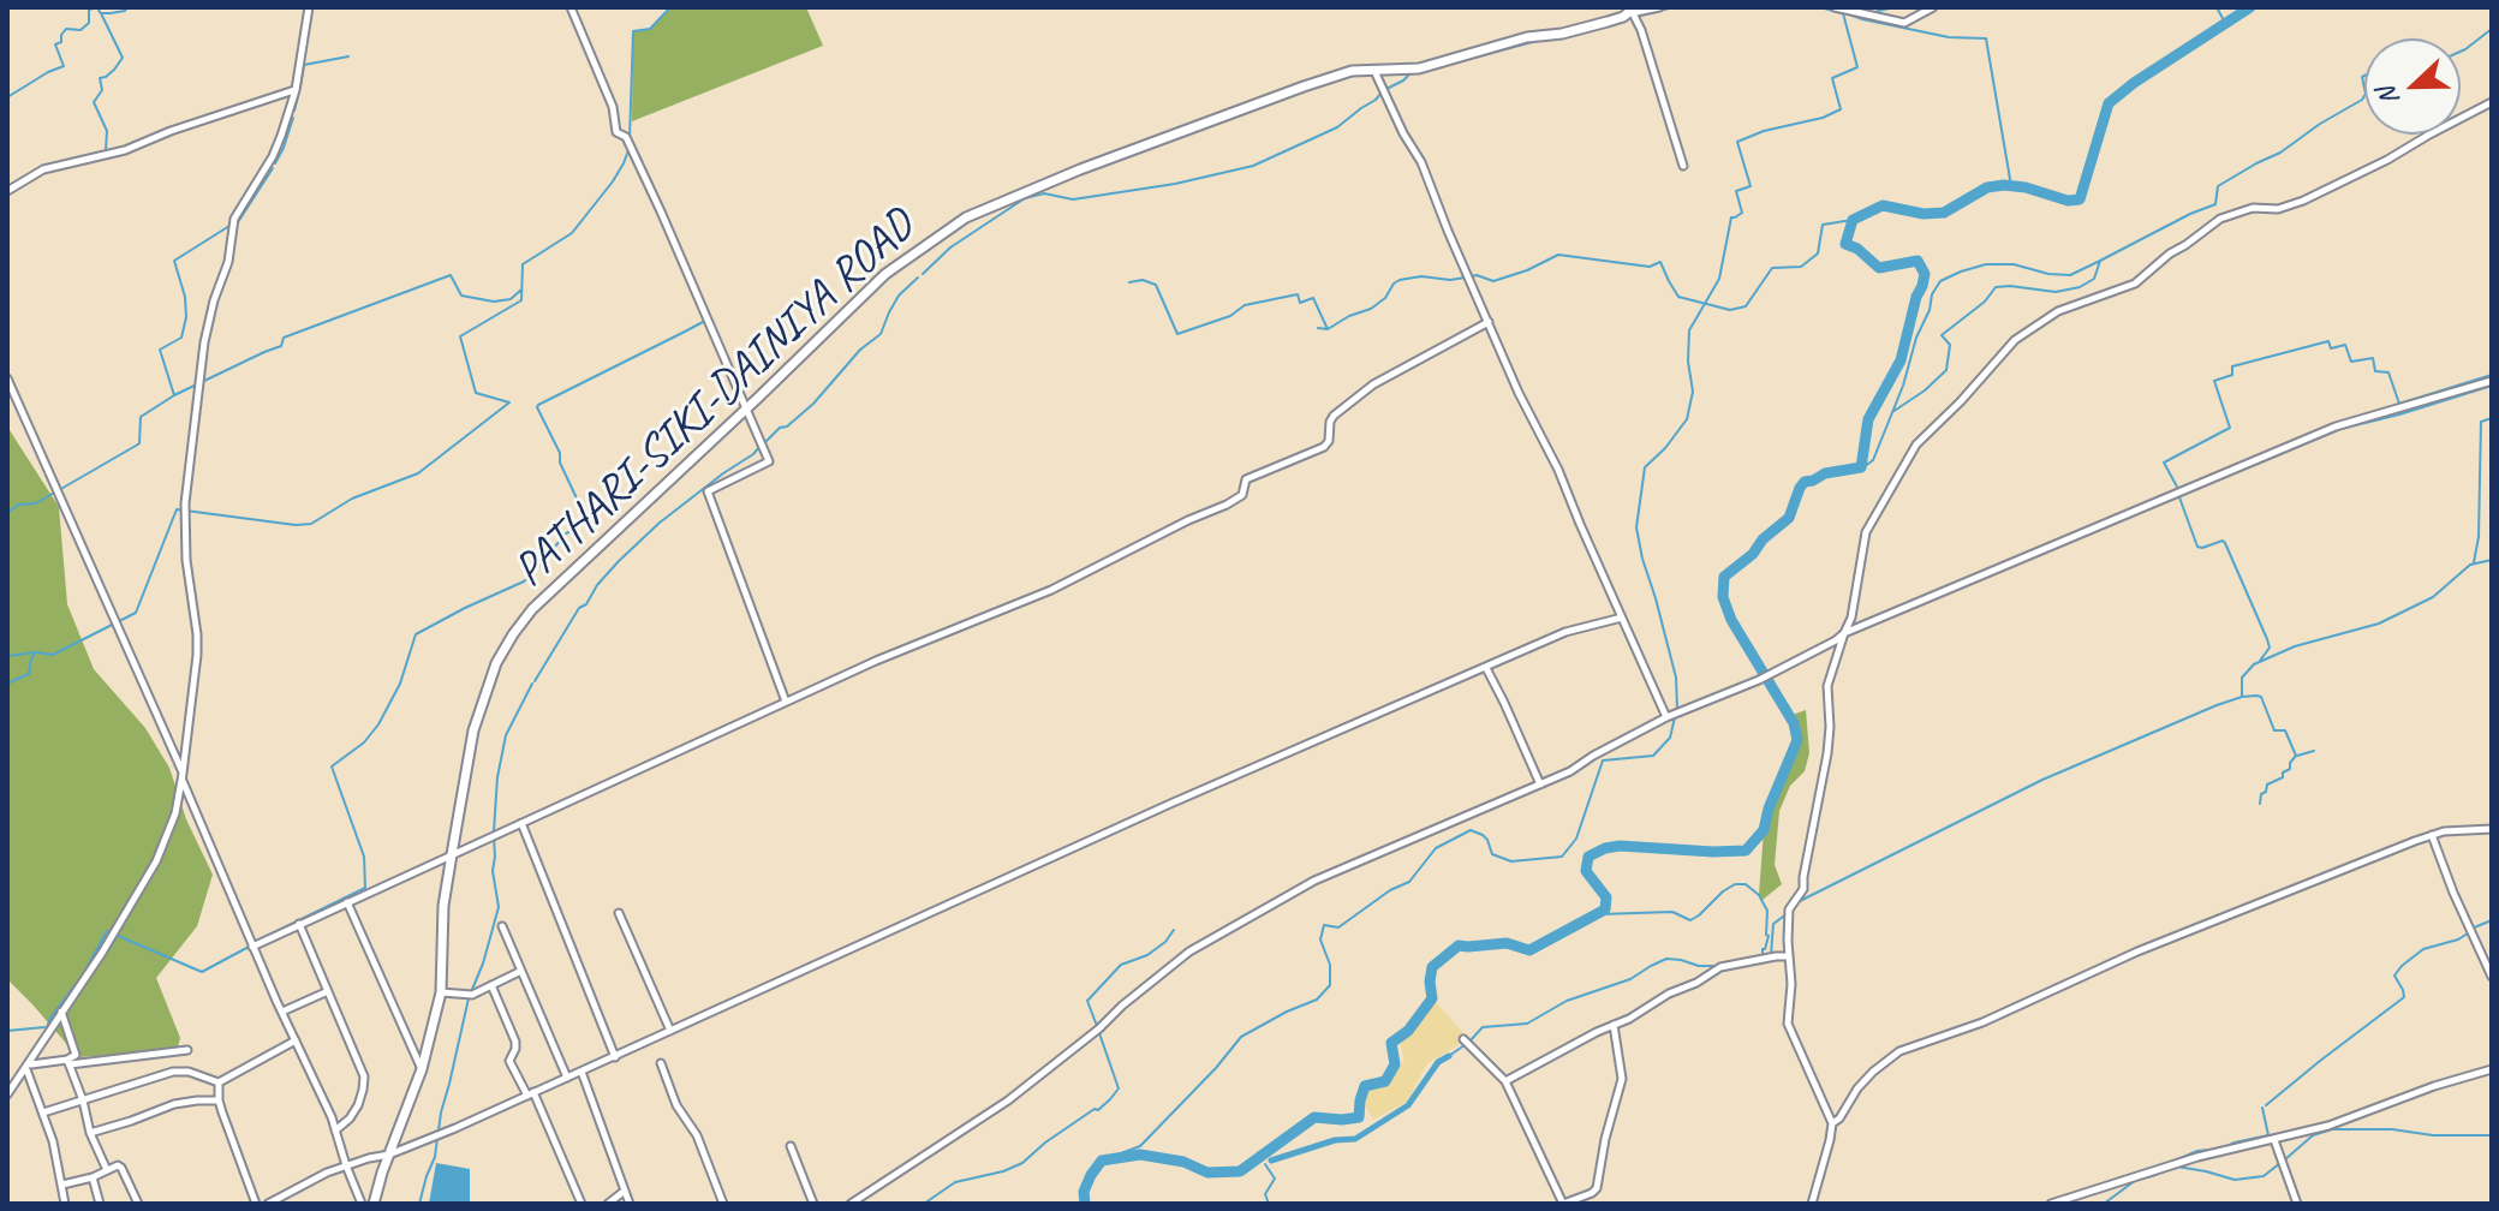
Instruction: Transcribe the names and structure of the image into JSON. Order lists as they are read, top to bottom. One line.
{"streets":{"main road":["PATHARI-SIKI-DAINIYA ROAD"]},"north":"left"}
